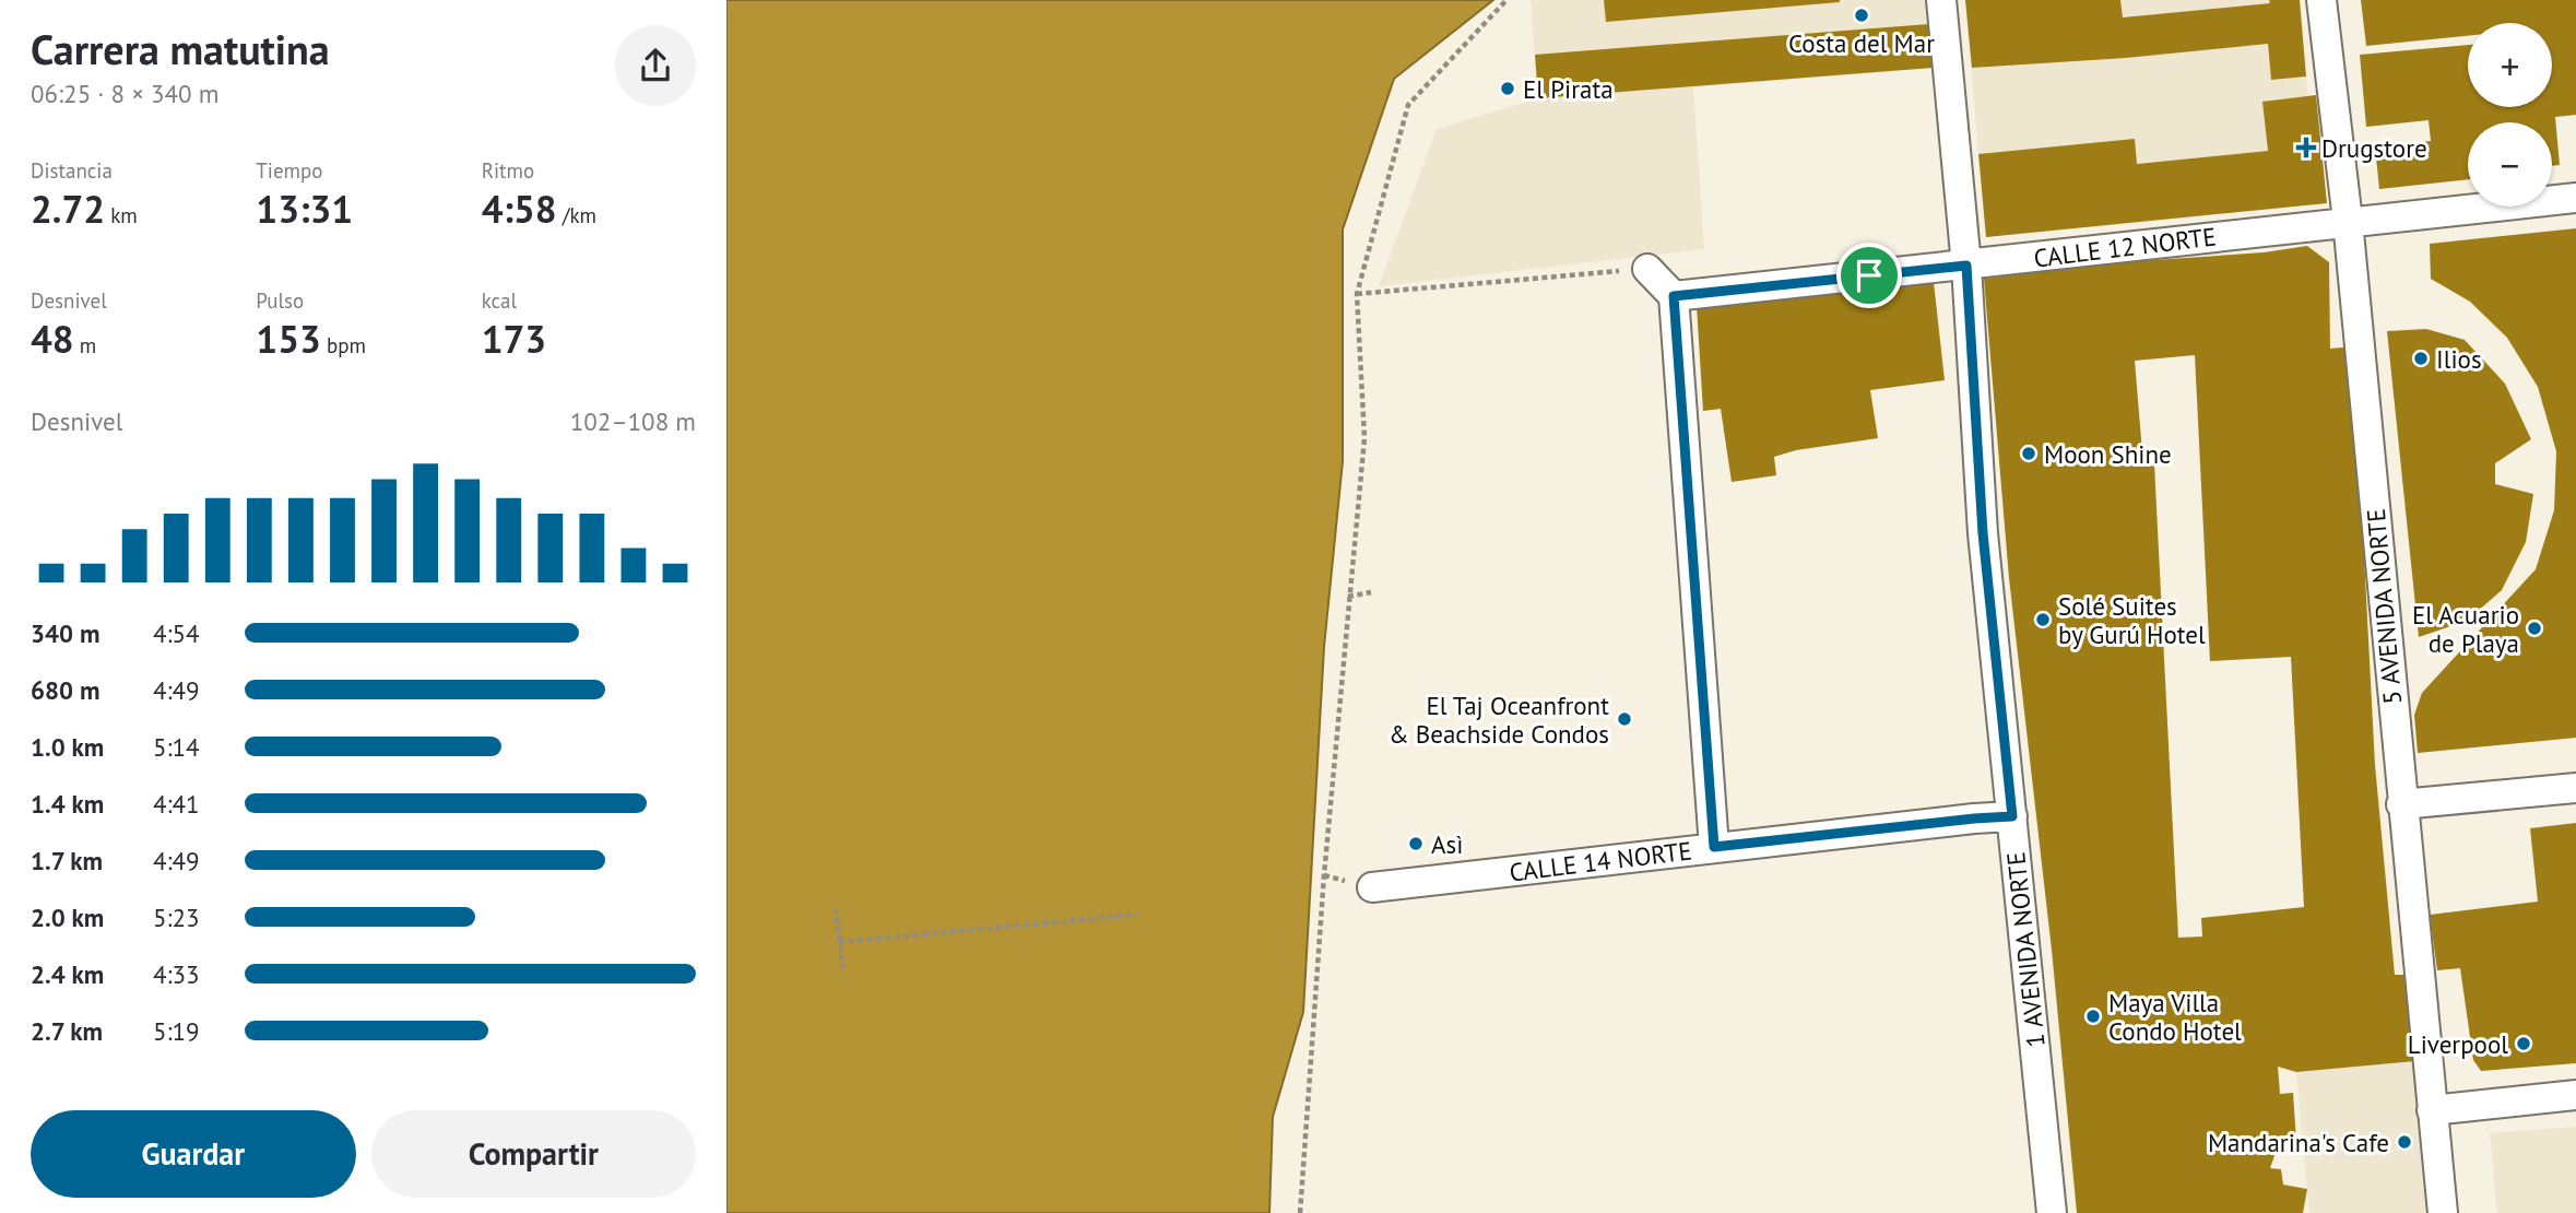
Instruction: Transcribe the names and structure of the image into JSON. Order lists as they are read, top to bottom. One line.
{"streets":{"street":["CALLE 12 NORTE","5 AVENIDA NORTE","CALLE 14 NORTE","1 AVENIDA NORTE"]},"crossings":[["CALLE 12 NORTE","5 AVENIDA NORTE"],["CALLE 12 NORTE","1 AVENIDA NORTE"],["CALLE 14 NORTE","1 AVENIDA NORTE"]],"places":{"other":["Costa del Mar","El Pirata","Ilios","Moon Shine","Solé Suites by Gurú Hotel","El Acuario de Playa","El Taj Oceanfront & Beachside Condos","Asì","Maya Villa Condo Hotel","Liverpool","Mandarina's Cafe"],"health":["Drugstore"]},"page":{"heading":["Carrera matutina","06:25 · 8 × 340 m"],"map_buttons":["+","−"],"stats":[["Distancia","2.72 km"],["Tiempo","13:31"],["Ritmo","4:58 /km"],["Desnivel","48 m"],["Pulso","153 bpm"],["kcal","173"]],"chart":["Desnivel","102–108 m"],"list":[{"name":"340 m","note":"4:54"},{"name":"680 m","note":"4:49"},{"name":"1.0 km","note":"5:14"},{"name":"1.4 km","note":"4:41"},{"name":"1.7 km","note":"4:49"},{"name":"2.0 km","note":"5:23"},{"name":"2.4 km","note":"4:33"},{"name":"2.7 km","note":"5:19"}],"buttons":["Guardar","Compartir"]}}
